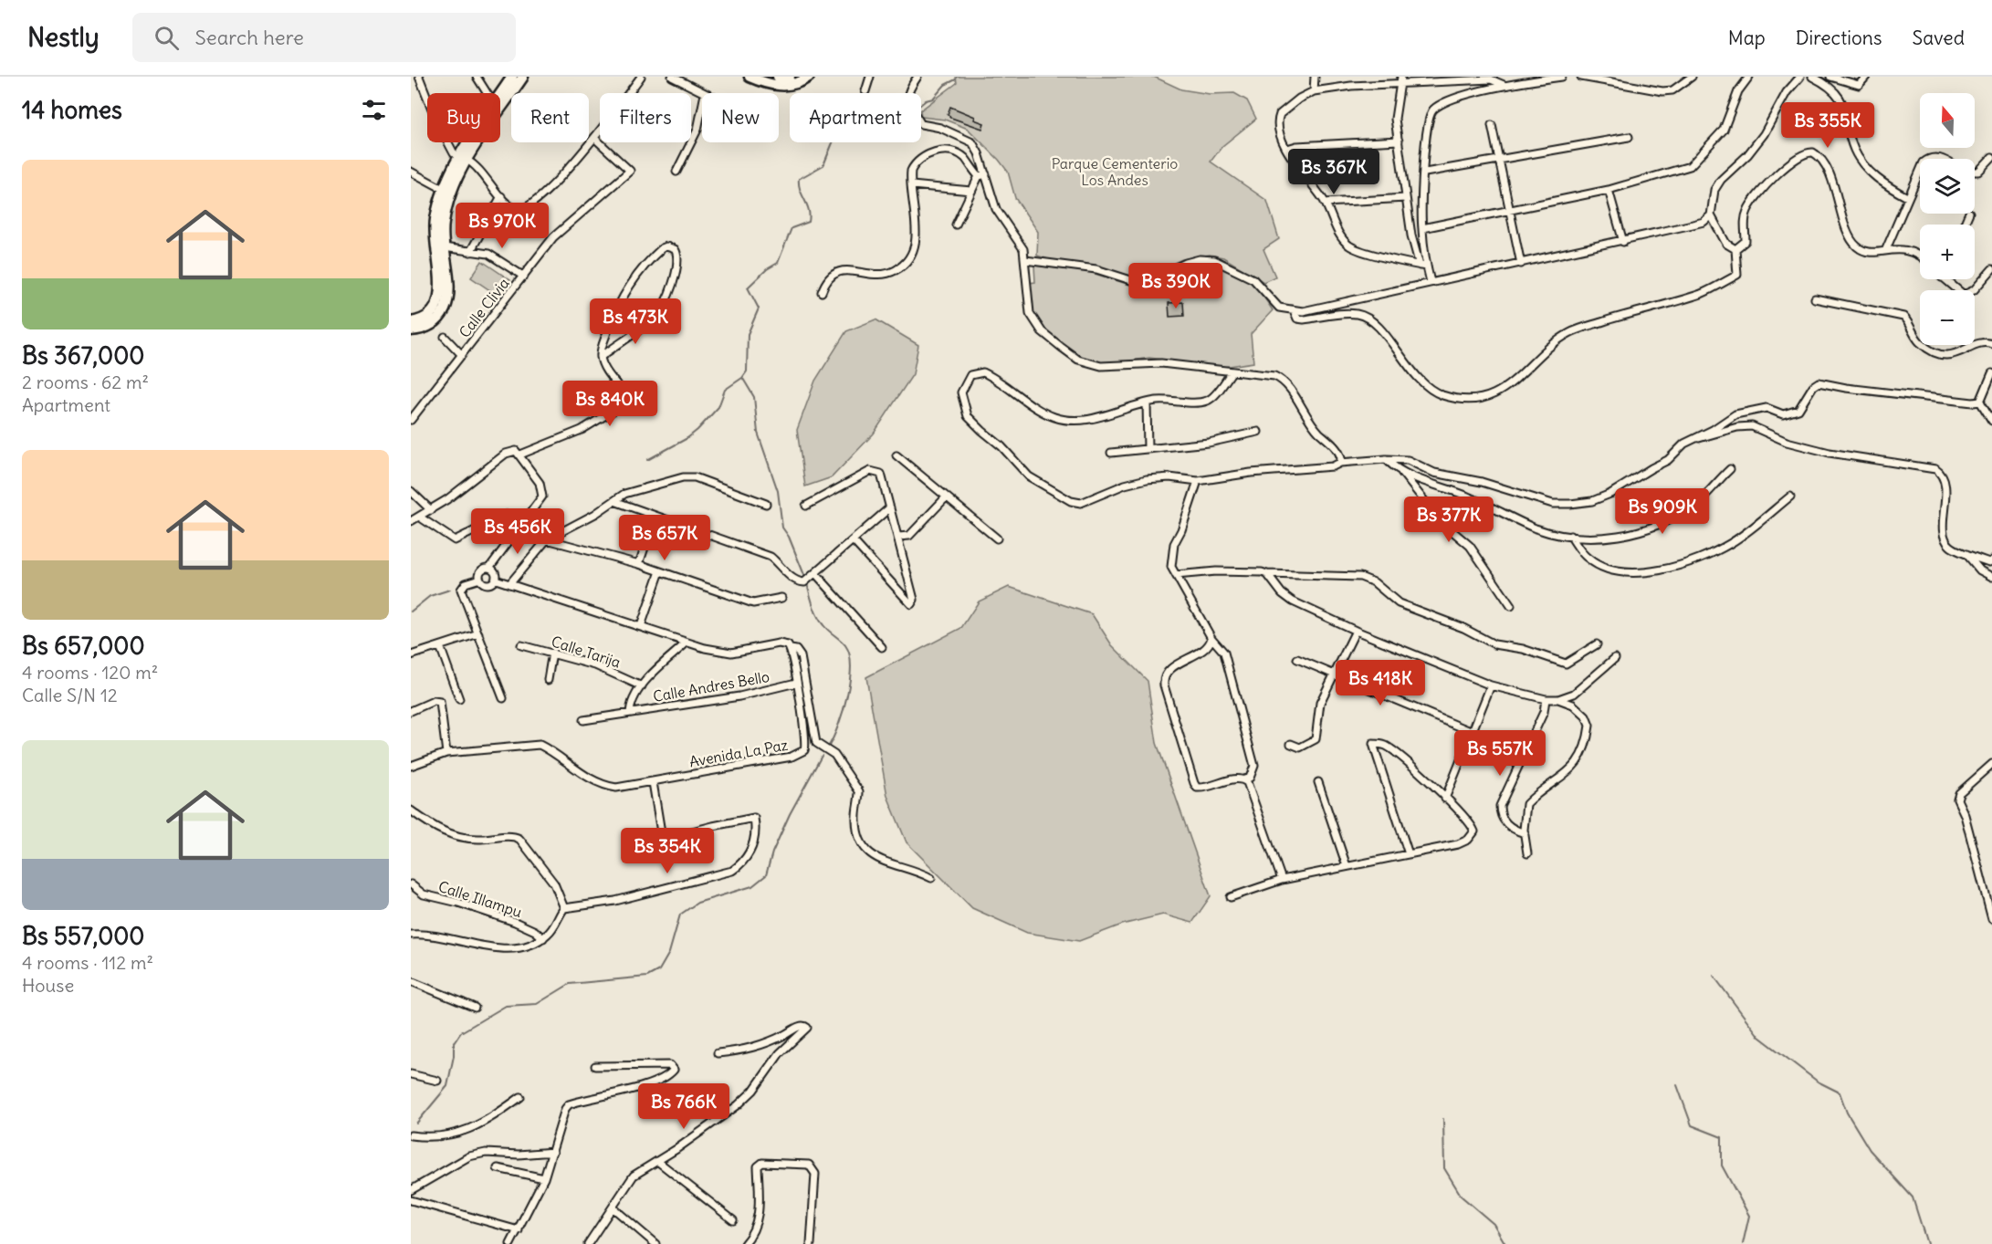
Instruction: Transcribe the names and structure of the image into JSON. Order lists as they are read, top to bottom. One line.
{"streets":{"street":["Calle Clivia","Calle Tarija","Calle Andres Bello","Avenida La Paz","Calle Illampu"]},"crossings":[["Calle Andres Bello","Avenida La Paz"]],"parks":["Parque Cementerio Los Andes"],"north":"top","page":{"header":"Nestly","search":"Search here","nav":["Map","Directions","Saved"],"heading":"14 homes","map_buttons":["+","−"],"chip":["Buy","Rent","Filters","New","Apartment"],"price":["Bs 355K","Bs 367K","Bs 970K","Bs 390K","Bs 473K","Bs 840K","Bs 909K","Bs 377K","Bs 456K","Bs 657K","Bs 418K","Bs 557K","Bs 354K","Bs 766K"],"list":[{"name":"Bs 367,000","note":"2 rooms · 62 m² · Apartment"},{"name":"Bs 657,000","note":"4 rooms · 120 m² · Calle S/N 12"},{"name":"Bs 557,000","note":"4 rooms · 112 m² · House"}]}}
